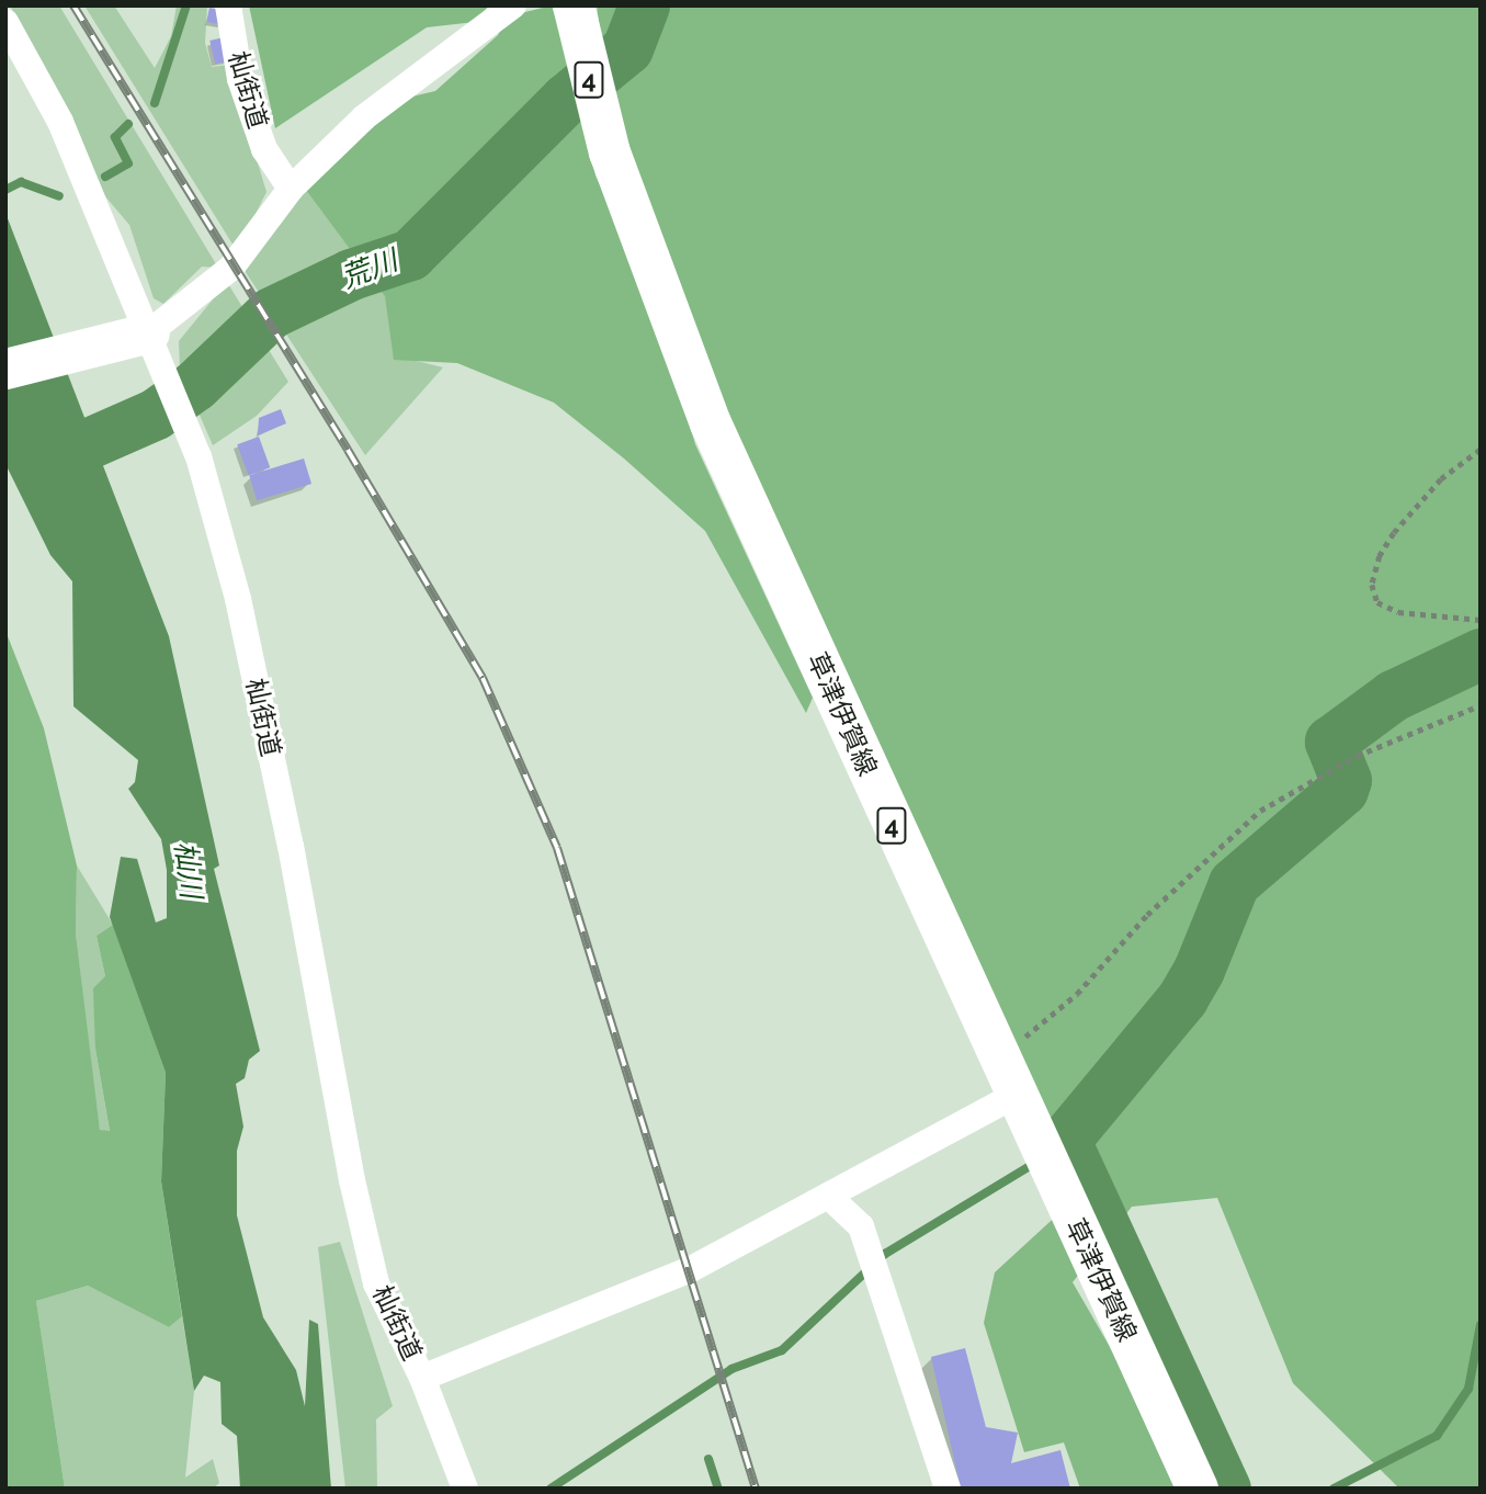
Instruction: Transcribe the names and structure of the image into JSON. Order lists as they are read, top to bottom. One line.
{"streets":{"main road":["4","草津伊賀線"],"street":["杣街道"]},"water":["荒川","杣川"]}
